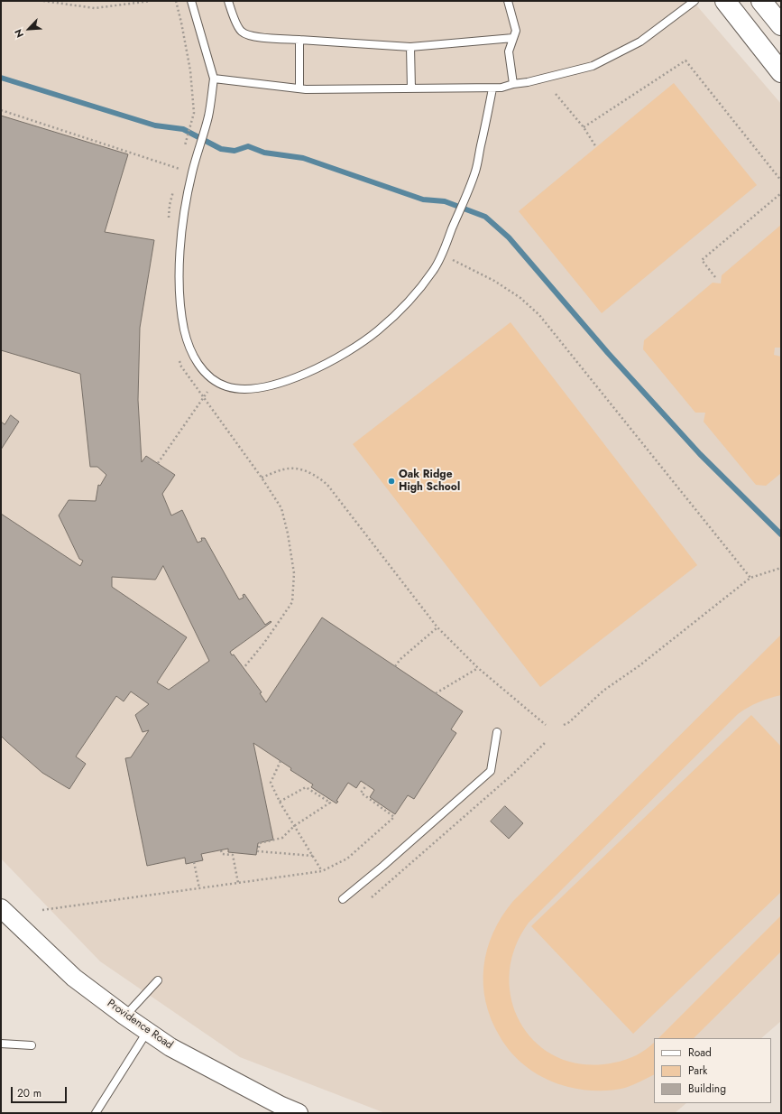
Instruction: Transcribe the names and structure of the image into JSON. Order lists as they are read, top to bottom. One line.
{"streets":{"street":["Providence Road"]},"places":["Oak Ridge High School"],"legend":["Road","Park","Building"],"scale_bar":"20 m","north":"bottom left"}
